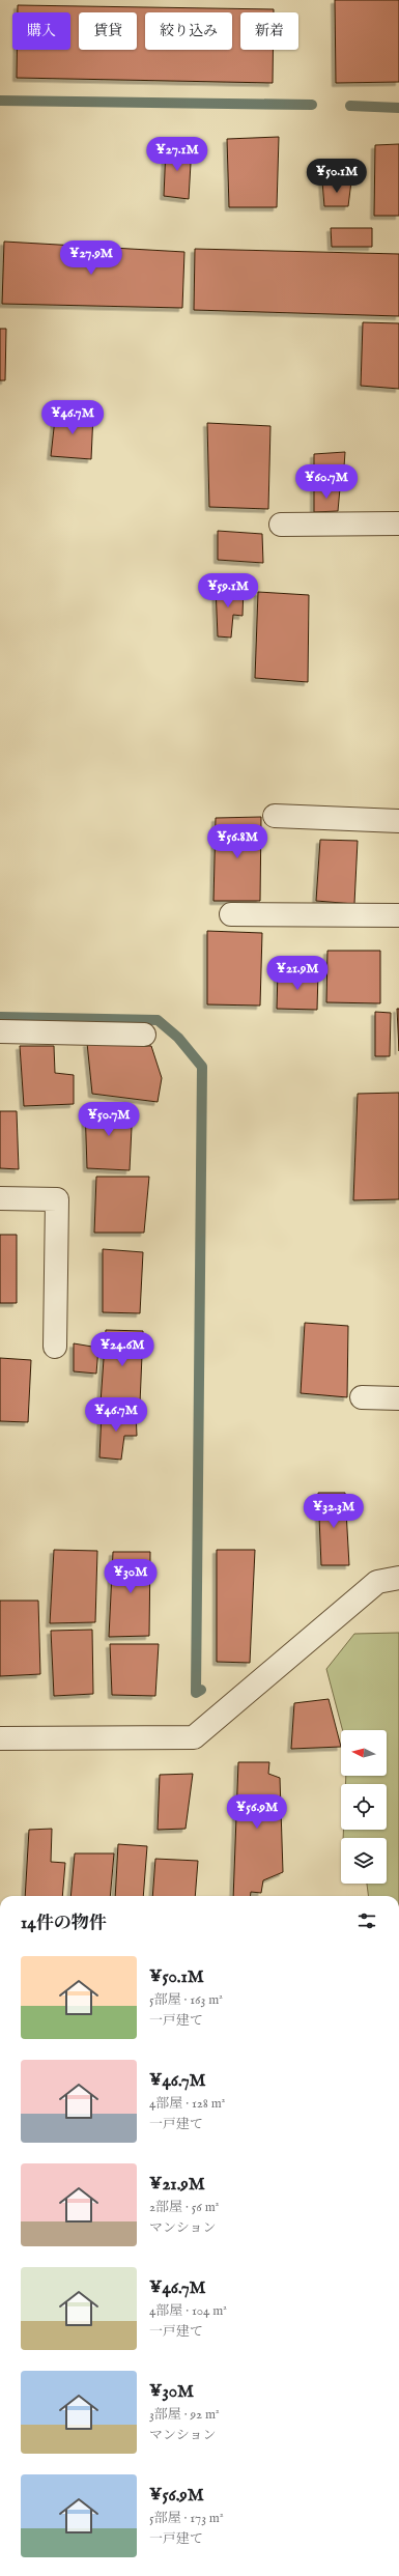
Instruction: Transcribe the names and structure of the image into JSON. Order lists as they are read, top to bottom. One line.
{"north":"left","page":{"chip":["購入","賃貸","絞り込み","新着"],"price":["¥27.1M","¥50.1M","¥27.9M","¥46.7M","¥60.7M","¥59.1M","¥56.8M","¥21.9M","¥50.7M","¥24.6M","¥46.7M","¥32.3M","¥30M","¥56.9M"],"heading":"14件の物件","list":[{"name":"¥50.1M","note":"5部屋 · 163 m² · 一戸建て"},{"name":"¥46.7M","note":"4部屋 · 128 m² · 一戸建て"},{"name":"¥21.9M","note":"2部屋 · 56 m² · マンション"},{"name":"¥46.7M","note":"4部屋 · 104 m² · 一戸建て"},{"name":"¥30M","note":"3部屋 · 92 m² · マンション"},{"name":"¥56.9M","note":"5部屋 · 173 m² · 一戸建て"}]}}
